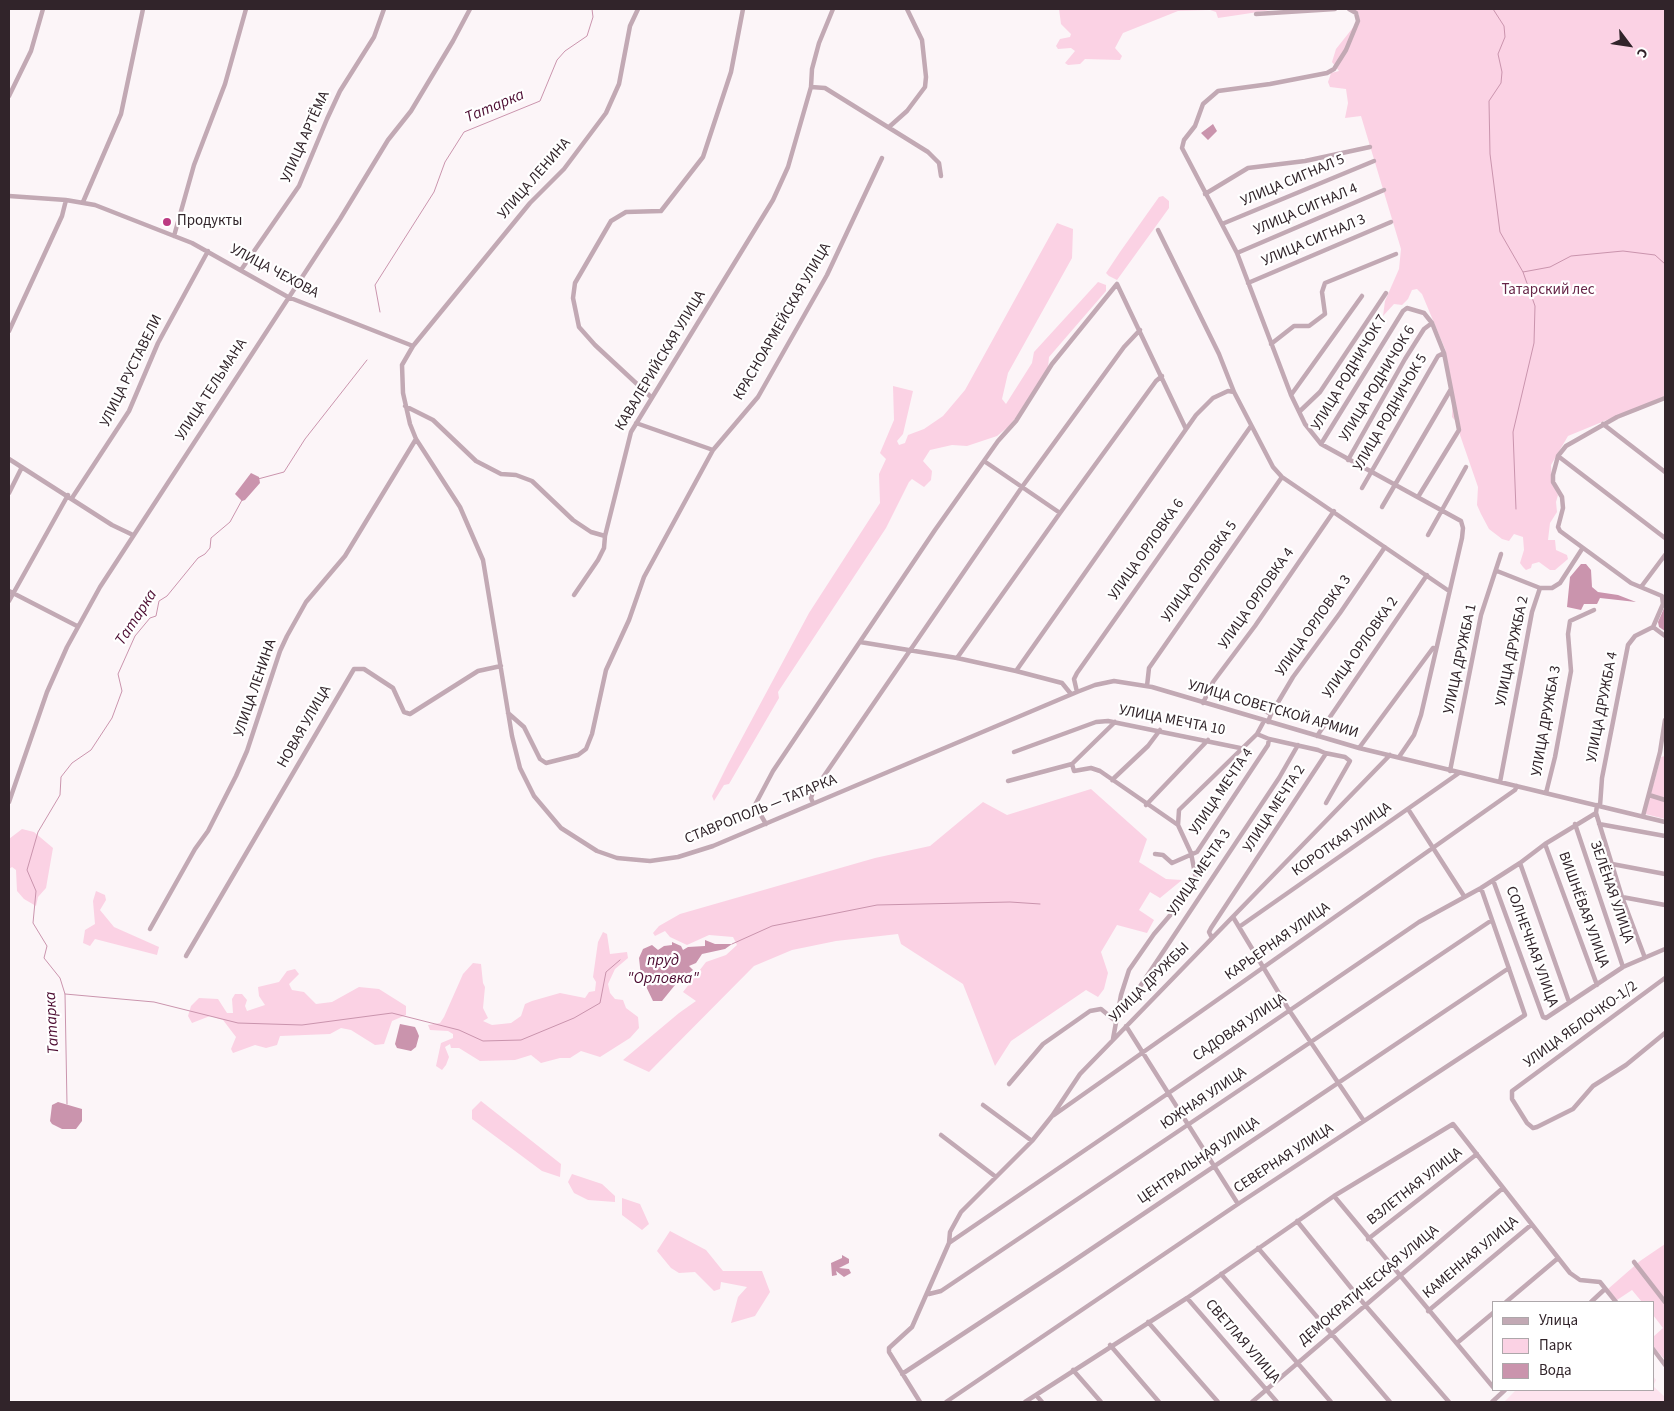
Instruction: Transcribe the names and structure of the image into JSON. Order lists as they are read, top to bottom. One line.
{"streets":{"street":["УЛИЦА АРТЁМА","УЛИЦА ЛЕНИНА","УЛИЦА СИГНАЛ 5","УЛИЦА СИГНАЛ 4","УЛИЦА СИГНАЛ 3","УЛИЦА ЧЕХОВА","КРАСНОАРМЕЙСКАЯ УЛИЦА","КАВАЛЕРИЙСКАЯ УЛИЦА","УЛИЦА РУСТАВЕЛИ","УЛИЦА РОДНИЧОК 7","УЛИЦА РОДНИЧОК 6","УЛИЦА ТЕЛЬМАНА","УЛИЦА РОДНИЧОК 5","УЛИЦА ОРЛОВКА 6","УЛИЦА ОРЛОВКА 5","УЛИЦА ОРЛОВКА 4","УЛИЦА ОРЛОВКА 3","УЛИЦА ОРЛОВКА 2","УЛИЦА ДРУЖБА 2","УЛИЦА ДРУЖБА 1","УЛИЦА ДРУЖБА 4","УЛИЦА СОВЕТСКОЙ АРМИИ","УЛИЦА МЕЧТА 10","УЛИЦА ДРУЖБА 3","НОВАЯ УЛИЦА","УЛИЦА МЕЧТА 4","УЛИЦА МЕЧТА 2","СТАВРОПОЛЬ — ТАТАРКА","КОРОТКАЯ УЛИЦА","УЛИЦА МЕЧТА 3","ЗЕЛЁНАЯ УЛИЦА","ВИШНЁВАЯ УЛИЦА","КАРЬЕРНАЯ УЛИЦА","СОЛНЕЧНАЯ УЛИЦА","УЛИЦА ДРУЖБЫ","УЛИЦА ЯБЛОЧКО-1/2","САДОВАЯ УЛИЦА","ЮЖНАЯ УЛИЦА","СЕВЕРНАЯ УЛИЦА","ЦЕНТРАЛЬНАЯ УЛИЦА","ВЗЛЕТНАЯ УЛИЦА","КАМЕННАЯ УЛИЦА","ДЕМОКРАТИЧЕСКАЯ УЛИЦА","СВЕТЛАЯ УЛИЦА"]},"crossings":[["УЛИЦА АРТЁМА","УЛИЦА ЧЕХОВА"],["УЛИЦА ЛЕНИНА","УЛИЦА ЧЕХОВА"],["УЛИЦА ЛЕНИНА","НОВАЯ УЛИЦА"],["УЛИЦА ЛЕНИНА","СТАВРОПОЛЬ — ТАТАРКА"],["УЛИЦА ЧЕХОВА","УЛИЦА РУСТАВЕЛИ"],["УЛИЦА ЧЕХОВА","УЛИЦА ТЕЛЬМАНА"],["КРАСНОАРМЕЙСКАЯ УЛИЦА","СТАВРОПОЛЬ — ТАТАРКА"],["УЛИЦА РОДНИЧОК 7","УЛИЦА РОДНИЧОК 6"],["УЛИЦА ОРЛОВКА 5","УЛИЦА СОВЕТСКОЙ АРМИИ"],["УЛИЦА ОРЛОВКА 4","УЛИЦА СОВЕТСКОЙ АРМИИ"],["УЛИЦА ОРЛОВКА 3","УЛИЦА СОВЕТСКОЙ АРМИИ"],["УЛИЦА ОРЛОВКА 3","УЛИЦА МЕЧТА 2"],["УЛИЦА ОРЛОВКА 2","УЛИЦА СОВЕТСКОЙ АРМИИ"],["УЛИЦА ДРУЖБА 2","УЛИЦА СОВЕТСКОЙ АРМИИ"],["УЛИЦА ДРУЖБА 1","УЛИЦА СОВЕТСКОЙ АРМИИ"],["УЛИЦА ДРУЖБА 4","УЛИЦА СОВЕТСКОЙ АРМИИ"],["УЛИЦА СОВЕТСКОЙ АРМИИ","УЛИЦА ДРУЖБА 3"],["УЛИЦА СОВЕТСКОЙ АРМИИ","СТАВРОПОЛЬ — ТАТАРКА"],["УЛИЦА СОВЕТСКОЙ АРМИИ","КОРОТКАЯ УЛИЦА"],["УЛИЦА СОВЕТСКОЙ АРМИИ","КАРЬЕРНАЯ УЛИЦА"],["УЛИЦА СОВЕТСКОЙ АРМИИ","УЛИЦА ДРУЖБЫ"],["НОВАЯ УЛИЦА","СТАВРОПОЛЬ — ТАТАРКА"],["УЛИЦА МЕЧТА 4","УЛИЦА МЕЧТА 2"],["УЛИЦА МЕЧТА 4","УЛИЦА МЕЧТА 3"],["УЛИЦА МЕЧТА 4","УЛИЦА ДРУЖБЫ"],["УЛИЦА МЕЧТА 2","УЛИЦА МЕЧТА 3"],["УЛИЦА МЕЧТА 2","УЛИЦА ДРУЖБЫ"],["ЗЕЛЁНАЯ УЛИЦА","СОЛНЕЧНАЯ УЛИЦА"],["ЗЕЛЁНАЯ УЛИЦА","САДОВАЯ УЛИЦА"],["ВИШНЁВАЯ УЛИЦА","СОЛНЕЧНАЯ УЛИЦА"],["ВИШНЁВАЯ УЛИЦА","САДОВАЯ УЛИЦА"],["КАРЬЕРНАЯ УЛИЦА","УЛИЦА ДРУЖБЫ"],["СОЛНЕЧНАЯ УЛИЦА","САДОВАЯ УЛИЦА"],["УЛИЦА ДРУЖБЫ","САДОВАЯ УЛИЦА"],["САДОВАЯ УЛИЦА","СЕВЕРНАЯ УЛИЦА"],["ЮЖНАЯ УЛИЦА","СЕВЕРНАЯ УЛИЦА"],["СЕВЕРНАЯ УЛИЦА","ЦЕНТРАЛЬНАЯ УЛИЦА"],["ДЕМОКРАТИЧЕСКАЯ УЛИЦА","СВЕТЛАЯ УЛИЦА"]],"water":["Татарка","пруд \"Орловка\""],"parks":["Татарский лес"],"places":["Продукты"],"legend":["Улица","Парк","Вода"],"north":"bottom right"}
